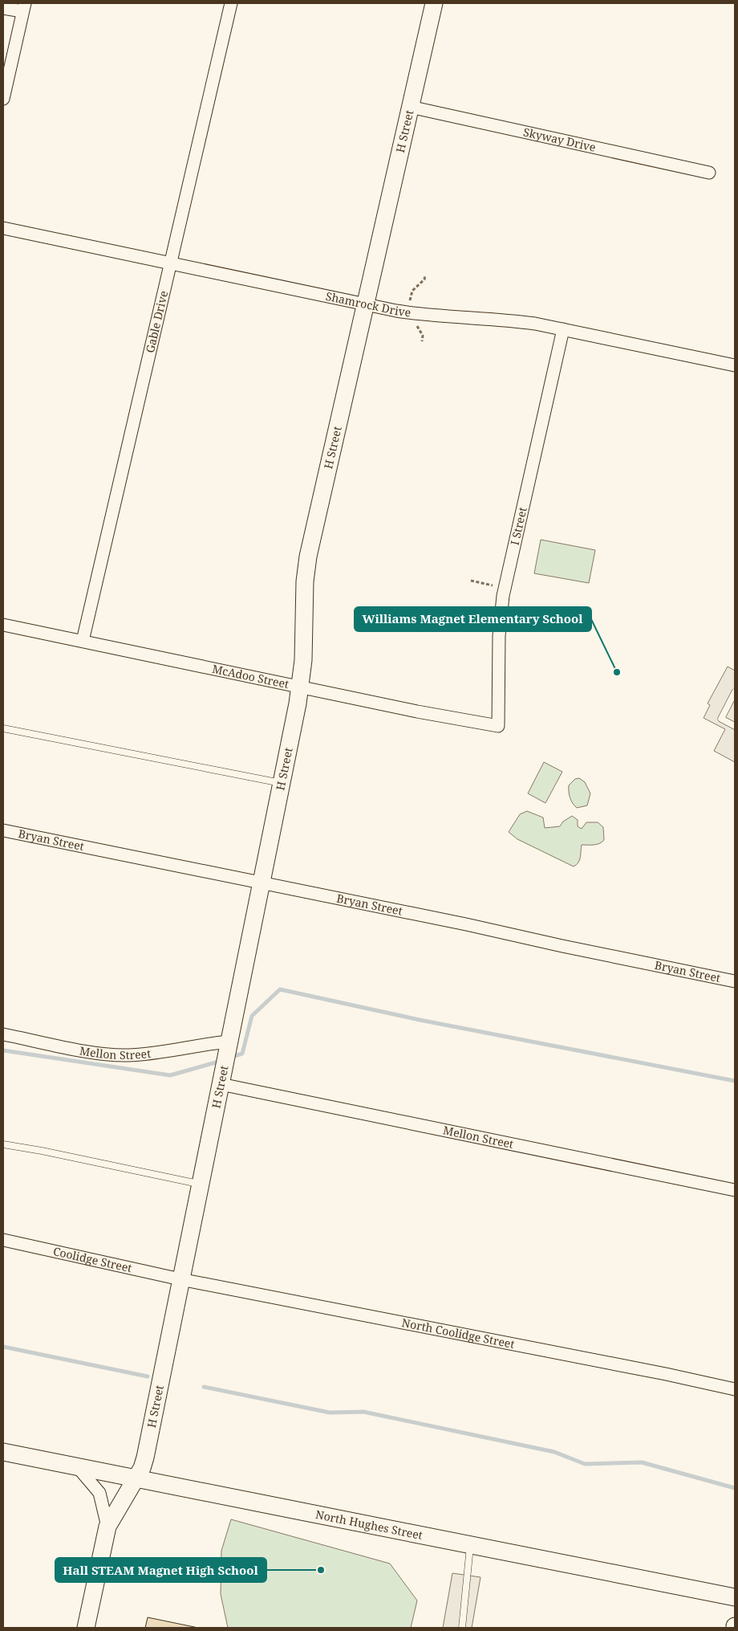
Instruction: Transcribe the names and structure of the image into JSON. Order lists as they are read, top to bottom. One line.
{"streets":{"street":["H Street","Skyway Drive","Shamrock Drive","Gable Drive","I Street","McAdoo Street","Bryan Street","Mellon Street","Coolidge Street","North Coolidge Street","North Hughes Street"]},"crossings":[["H Street","Skyway Drive"],["H Street","Shamrock Drive"],["H Street","McAdoo Street"],["H Street","Bryan Street"],["H Street","Mellon Street"],["H Street","Coolidge Street"],["H Street","North Coolidge Street"],["H Street","North Hughes Street"],["Shamrock Drive","Gable Drive"],["Shamrock Drive","I Street"],["Gable Drive","McAdoo Street"],["I Street","McAdoo Street"],["Coolidge Street","North Coolidge Street"]],"places":["Williams Magnet Elementary School","Hall STEAM Magnet High School"]}
